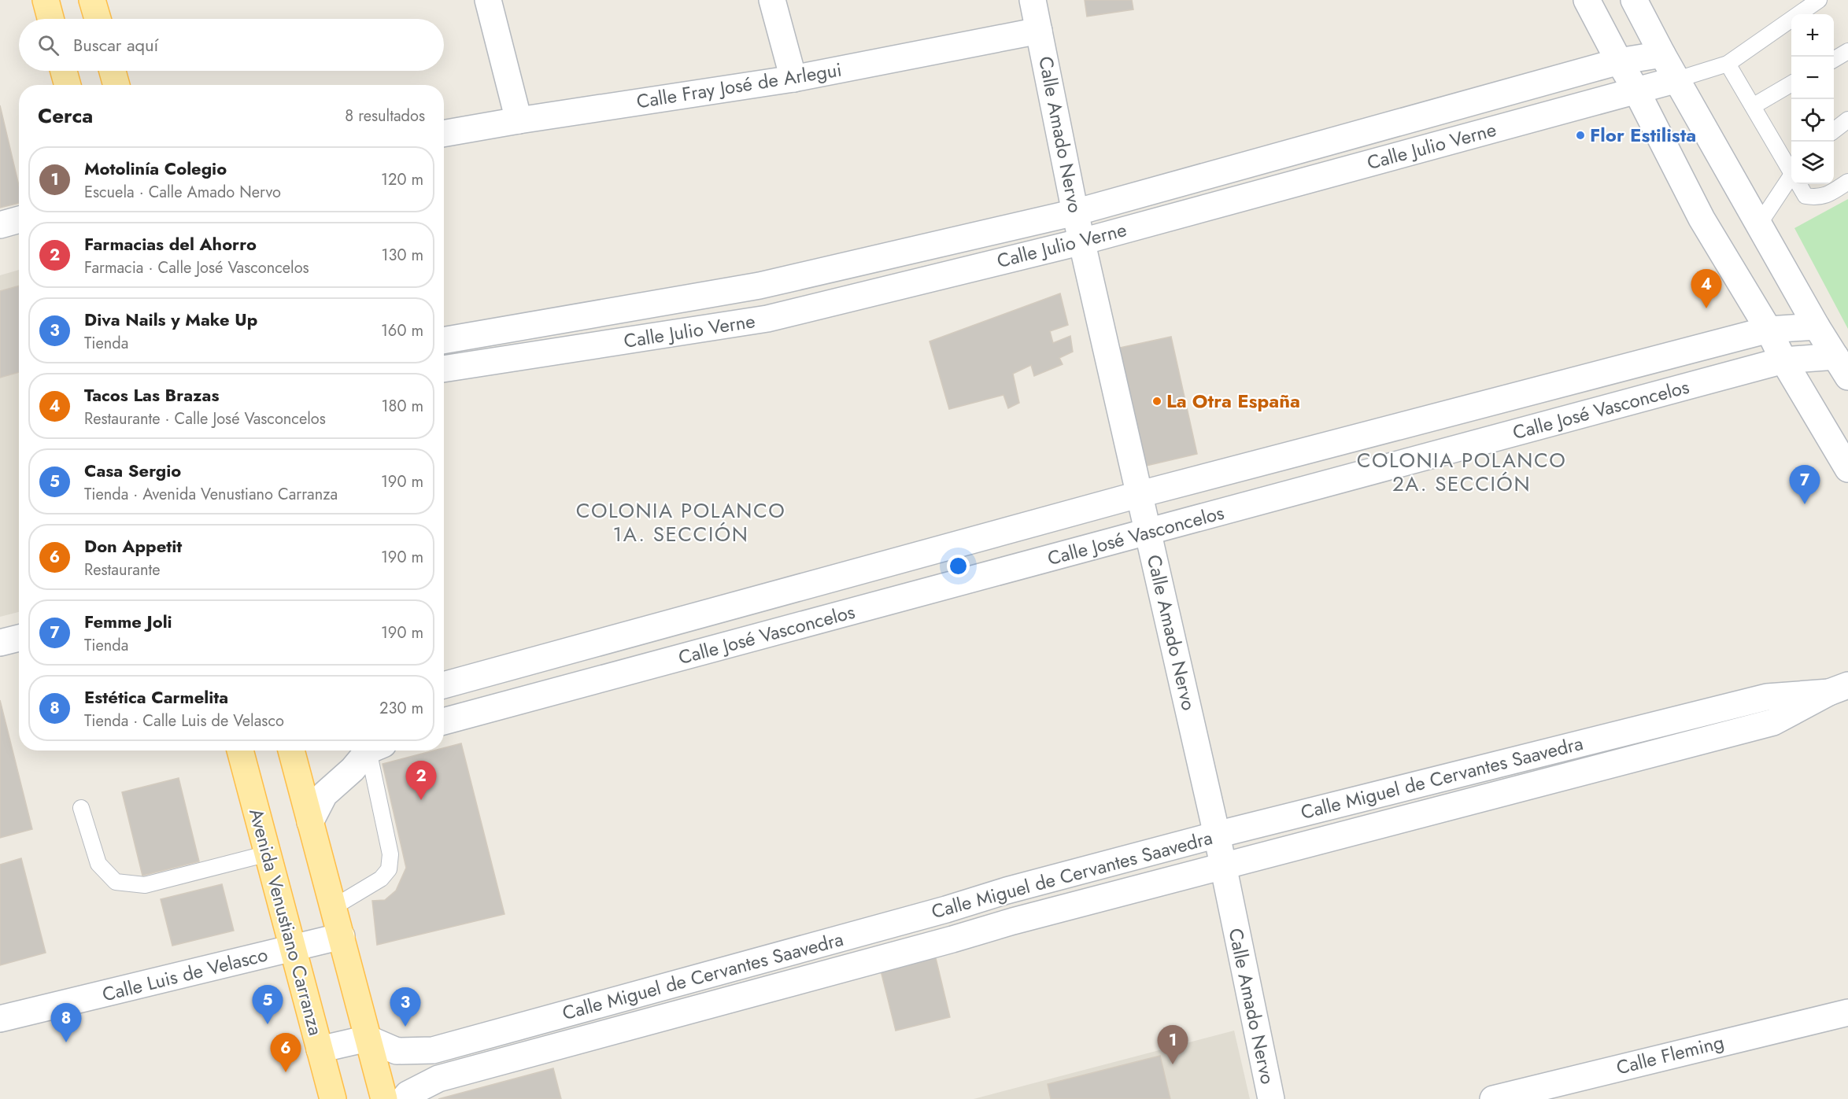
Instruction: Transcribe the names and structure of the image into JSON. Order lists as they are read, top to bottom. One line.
{"streets":{"main road":["Avenida Venustiano Carranza"],"street":["Calle Fray José de Arlegui","Calle Amado Nervo","Calle Julio Verne","Calle José Vasconcelos","Calle Miguel de Cervantes Saavedra","Calle Luis de Velasco","Calle Fleming"]},"crossings":[["Calle Fray José de Arlegui","Calle Amado Nervo"],["Calle Amado Nervo","Calle Julio Verne"],["Calle Amado Nervo","Calle José Vasconcelos"],["Calle Amado Nervo","Calle Miguel de Cervantes Saavedra"],["Avenida Venustiano Carranza","Calle Luis de Velasco"]],"districts":["COLONIA POLANCO 2A. SECCIÓN","COLONIA POLANCO 1A. SECCIÓN"],"places":["Flor Estilista","La Otra España"],"page":{"map_buttons":["+","−"],"search":"Buscar aquí","heading":["Cerca","8 resultados"],"list":[{"mark":"1","name":"Motolinía Colegio","note":"Escuela · Calle Amado Nervo","value":"120 m"},{"mark":"2","name":"Farmacias del Ahorro","note":"Farmacia · Calle José Vasconcelos","value":"130 m"},{"mark":"3","name":"Diva Nails y Make Up","note":"Tienda","value":"160 m"},{"mark":"4","name":"Tacos Las Brazas","note":"Restaurante · Calle José Vasconcelos","value":"180 m"},{"mark":"5","name":"Casa Sergio","note":"Tienda · Avenida Venustiano Carranza","value":"190 m"},{"mark":"6","name":"Don Appetit","note":"Restaurante","value":"190 m"},{"mark":"7","name":"Femme Joli","note":"Tienda","value":"190 m"},{"mark":"8","name":"Estética Carmelita","note":"Tienda · Calle Luis de Velasco","value":"230 m"}],"pins":["4","7","2","5","3","8","1","6"]}}
